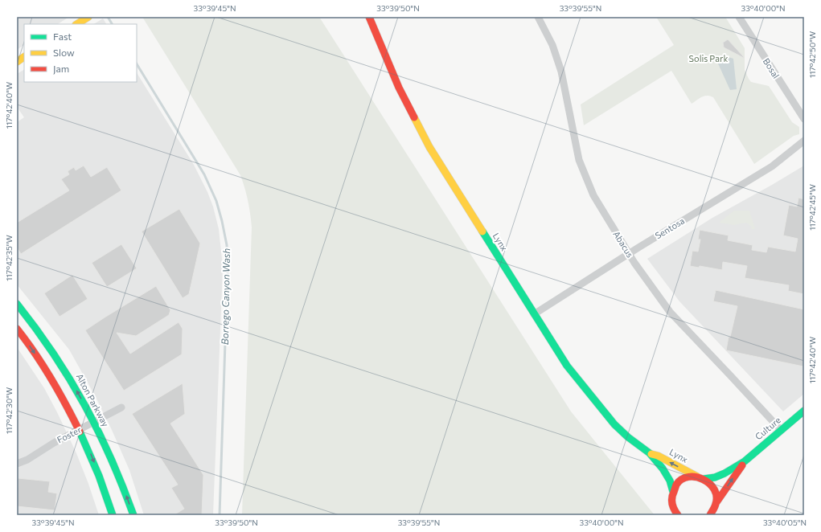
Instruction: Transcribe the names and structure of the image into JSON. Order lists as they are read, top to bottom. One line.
{"streets":{"street":["Bosal","Sentosa","Lynx","Abacus","Alton Parkway","Culture","Foster"]},"crossings":[["Sentosa","Lynx"],["Sentosa","Abacus"],["Lynx","Culture"],["Abacus","Culture"],["Alton Parkway","Foster"]],"water":["Borrego Canyon Wash"],"parks":["Solis Park"],"legend":["Fast","Slow","Jam"],"coordinates":["33°39'45\"N","33°39'50\"N","33°39'55\"N","33°40'00\"N","117°42'50\"W","117°42'40\"W","117°42'45\"W","117°42'35\"W","117°42'30\"W","33°40'05\"N"]}
